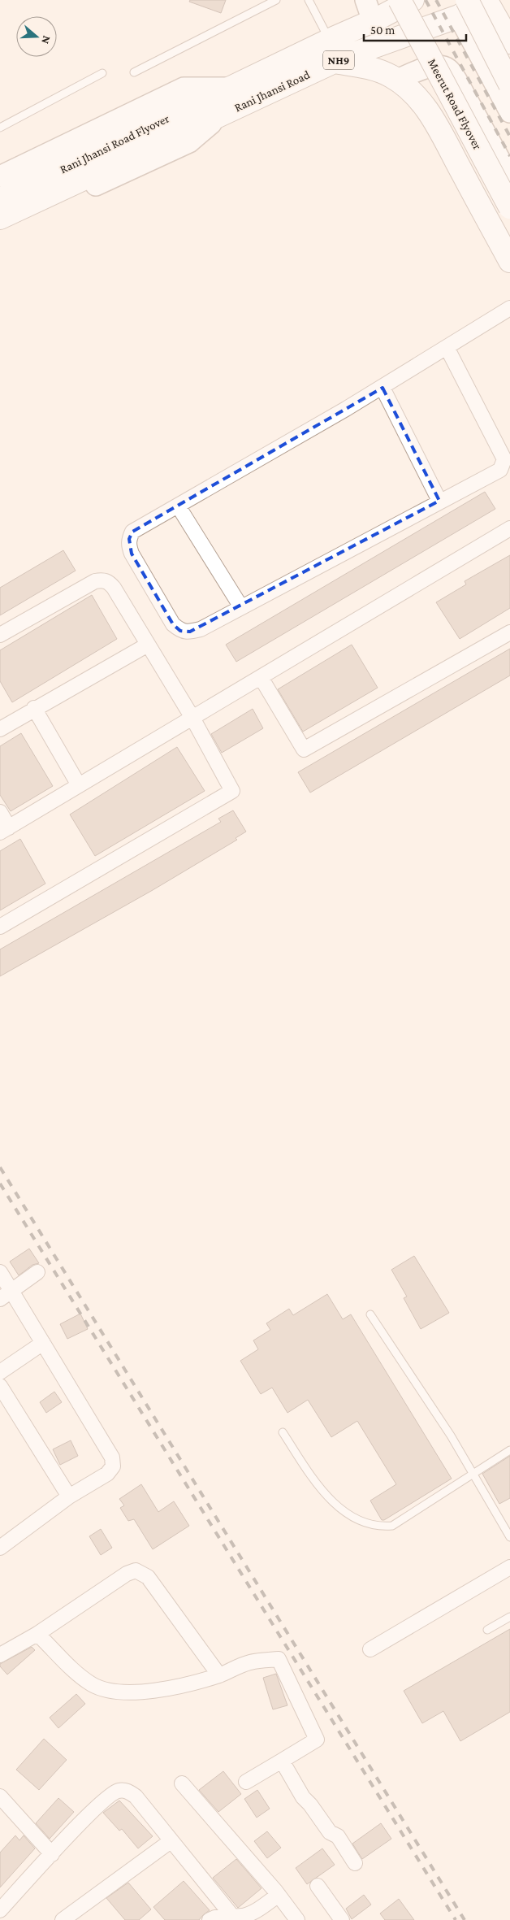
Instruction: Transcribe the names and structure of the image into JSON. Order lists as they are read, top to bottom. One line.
{"streets":{"main road":["NH9","Rani Jhansi Road","Meerut Road Flyover","Rani Jhansi Road Flyover"]},"crossings":[["NH9","Rani Jhansi Road Flyover"],["Rani Jhansi Road","Rani Jhansi Road Flyover"]],"scale_bar":"50 m","north":"right"}
